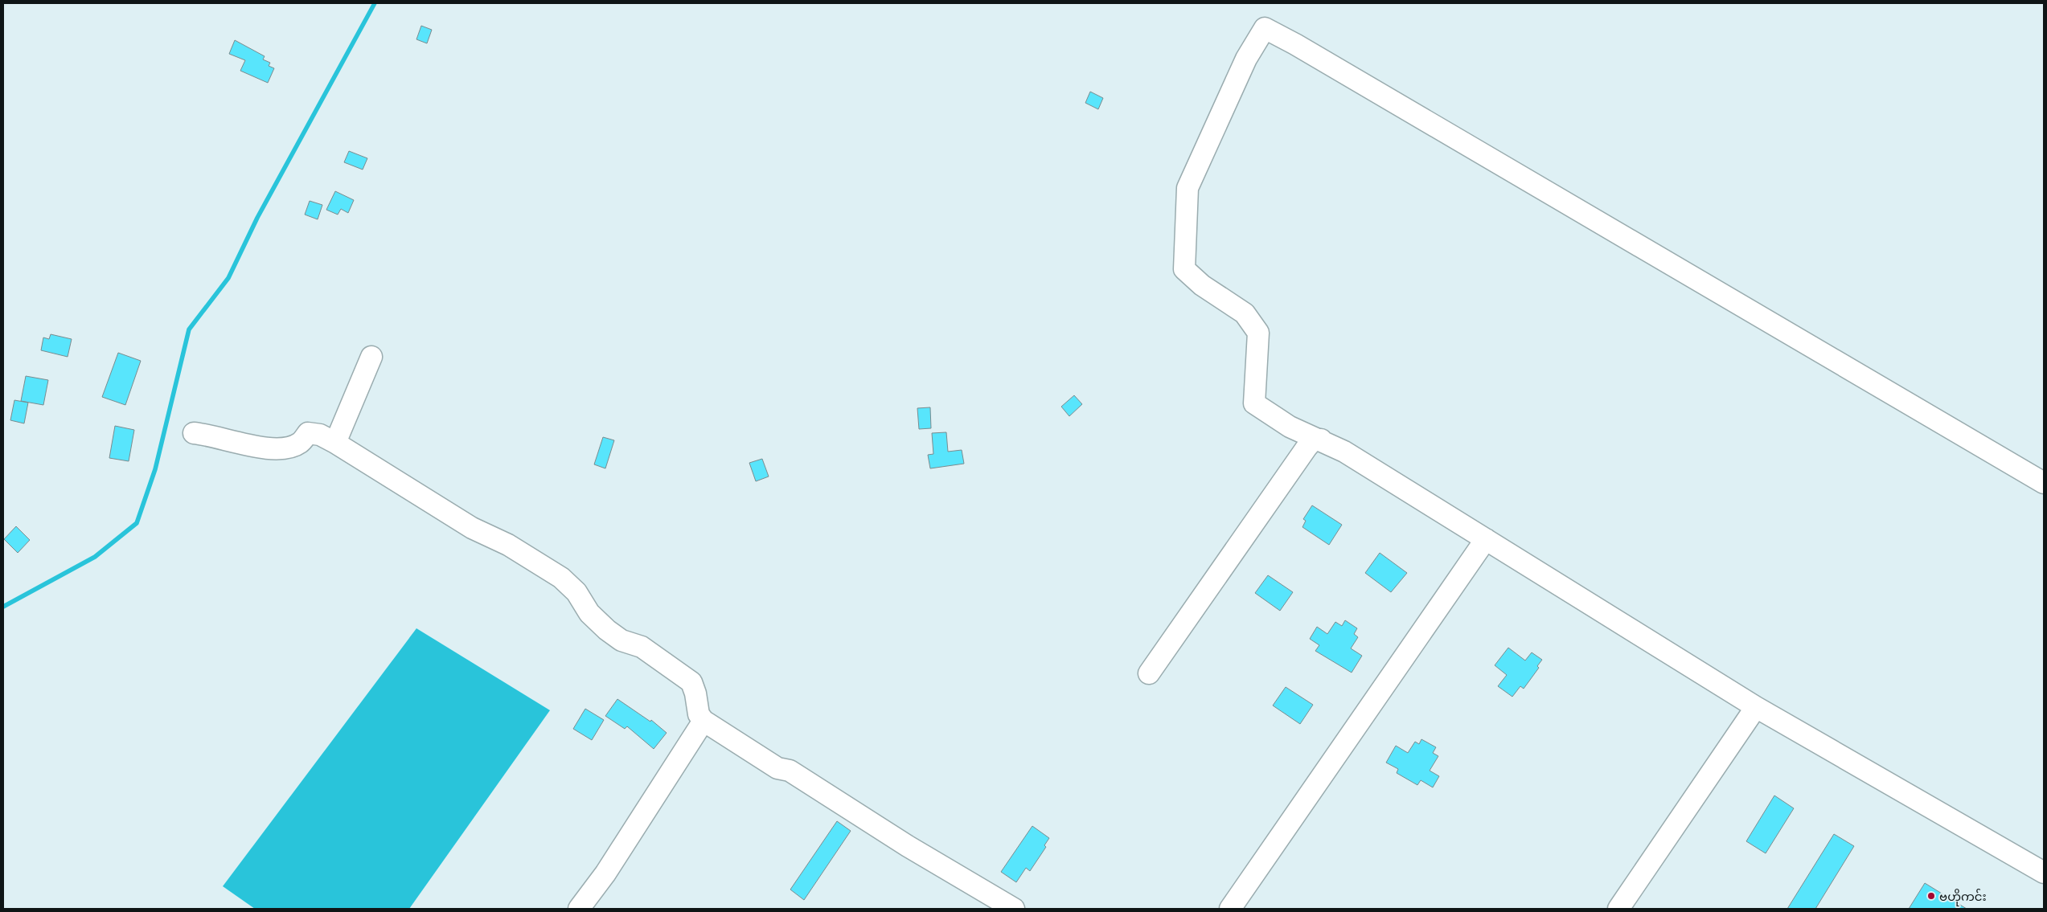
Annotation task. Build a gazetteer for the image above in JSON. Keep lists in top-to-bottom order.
{
  "places": ["ဗဟိုကင်း"]
}
